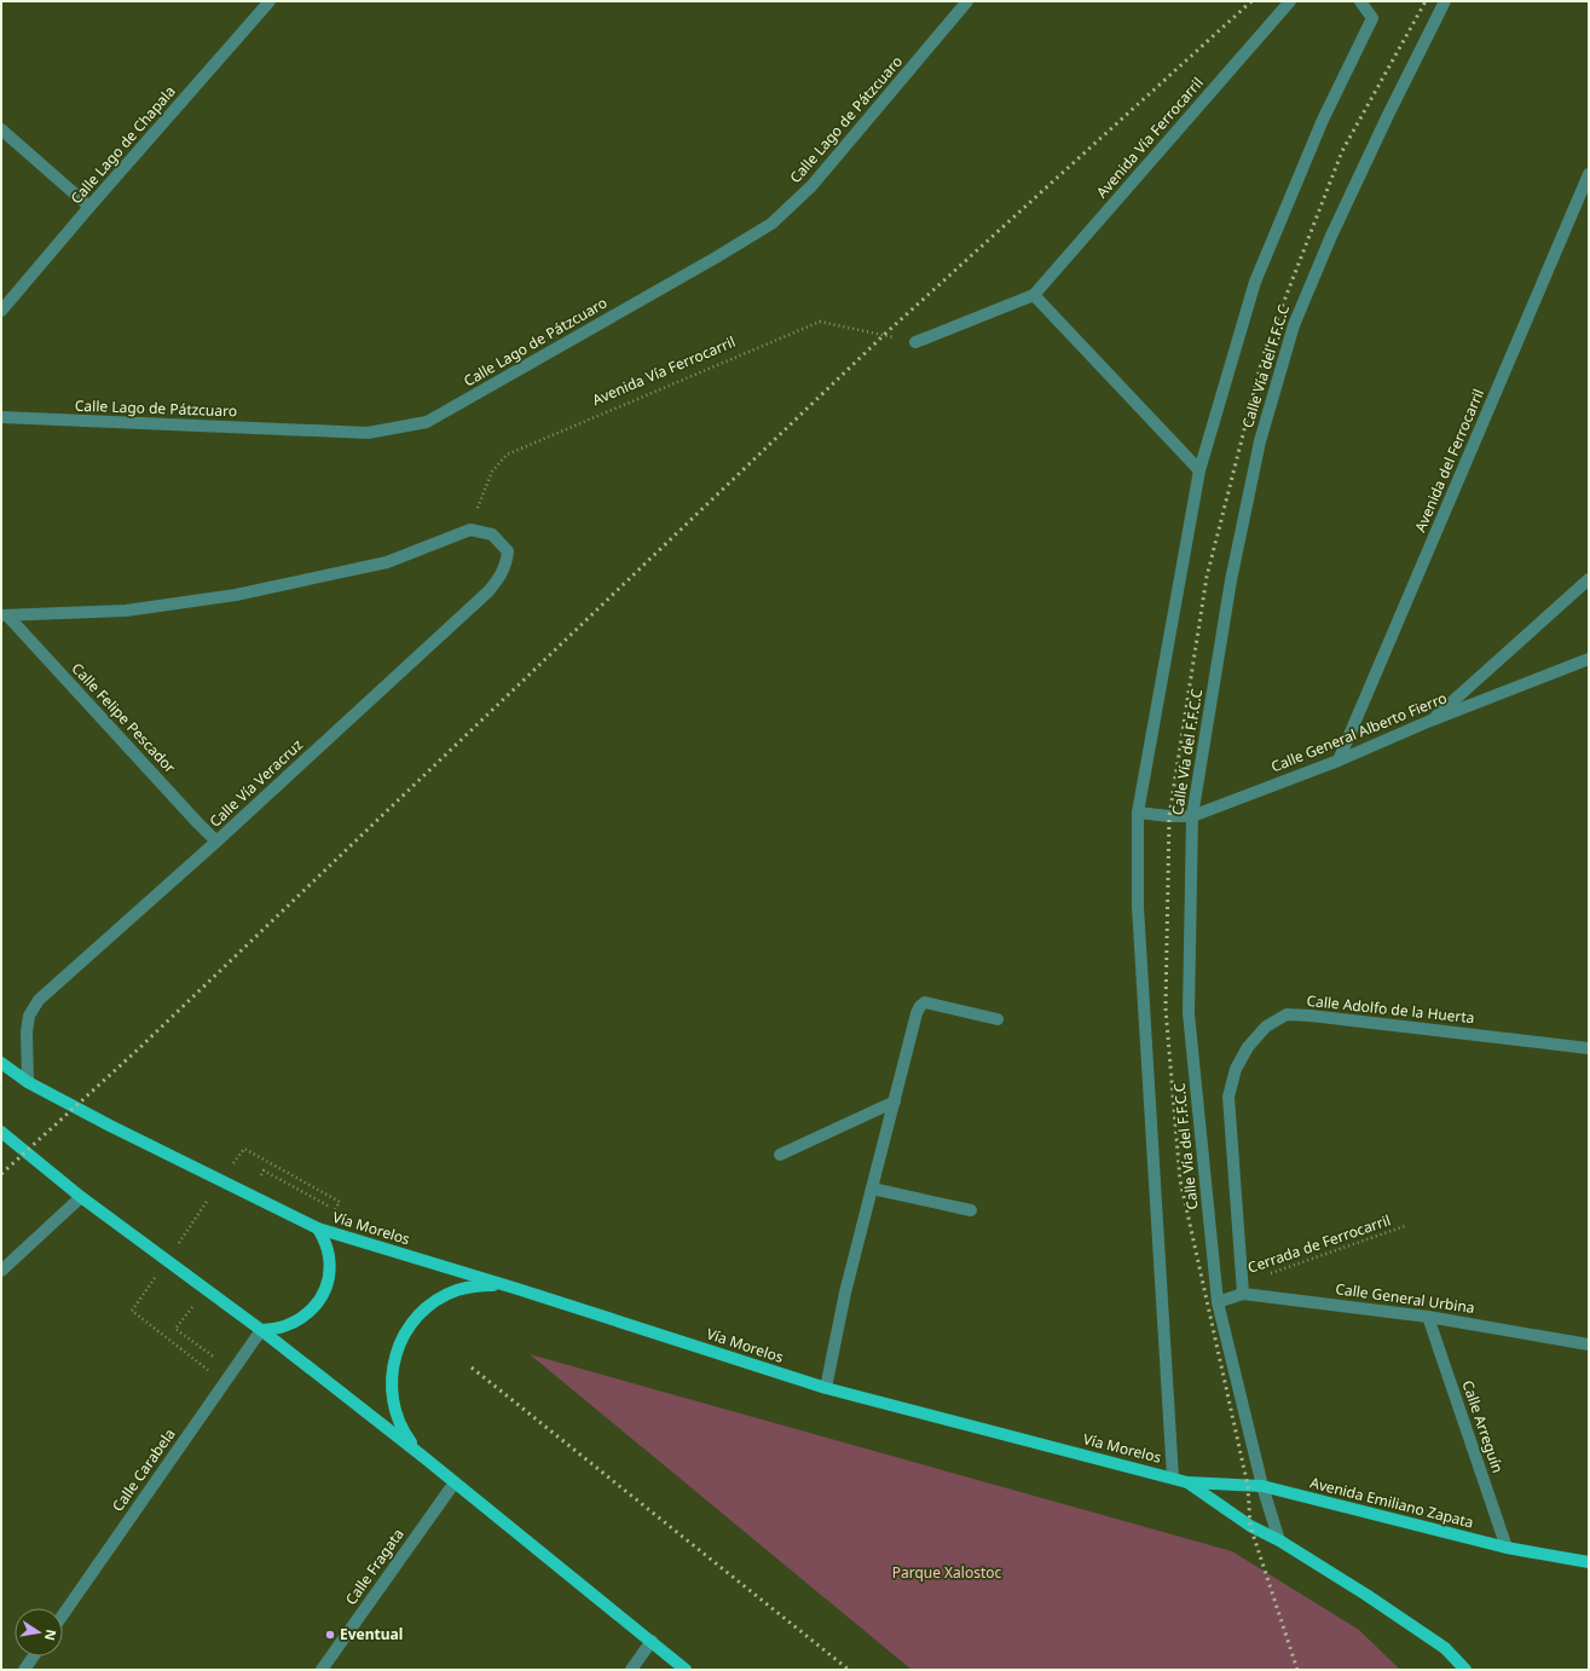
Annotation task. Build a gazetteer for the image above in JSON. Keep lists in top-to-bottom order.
{
  "streets": {
    "main road": ["Vía Morelos", "Avenida Emiliano Zapata"],
    "street": [
      "Calle Lago de Pátzcuaro",
      "Avenida Vía Ferrocarril",
      "Calle Lago de Chapala",
      "Calle Vía del F.F.C.C",
      "Avenida del Ferrocarril",
      "Calle Felipe Pescador",
      "Calle General Alberto Fierro",
      "Calle Vía Veracruz",
      "Calle Adolfo de la Huerta",
      "Calle General Urbina",
      "Calle Arreguín",
      "Calle Carabela",
      "Calle Fragata"
    ],
    "path": ["Cerrada de Ferrocarril"]
  },
  "crossings": [
    ["Avenida Vía Ferrocarril", "Calle Vía Veracruz"],
    ["Calle Vía del F.F.C.C", "Calle General Alberto Fierro"],
    ["Calle Vía del F.F.C.C", "Vía Morelos"],
    ["Calle Vía del F.F.C.C", "Calle General Urbina"],
    ["Calle Vía del F.F.C.C", "Avenida Emiliano Zapata"],
    ["Avenida del Ferrocarril", "Calle General Alberto Fierro"],
    ["Calle Felipe Pescador", "Calle Vía Veracruz"],
    ["Calle Vía Veracruz", "Vía Morelos"],
    ["Calle Adolfo de la Huerta", "Cerrada de Ferrocarril"],
    ["Calle Adolfo de la Huerta", "Calle General Urbina"],
    ["Vía Morelos", "Avenida Emiliano Zapata"],
    ["Cerrada de Ferrocarril", "Calle General Urbina"],
    ["Calle General Urbina", "Calle Arreguín"],
    ["Calle Arreguín", "Avenida Emiliano Zapata"]
  ],
  "parks": ["Parque Xalostoc"],
  "places": ["Eventual"],
  "north": "right"
}
